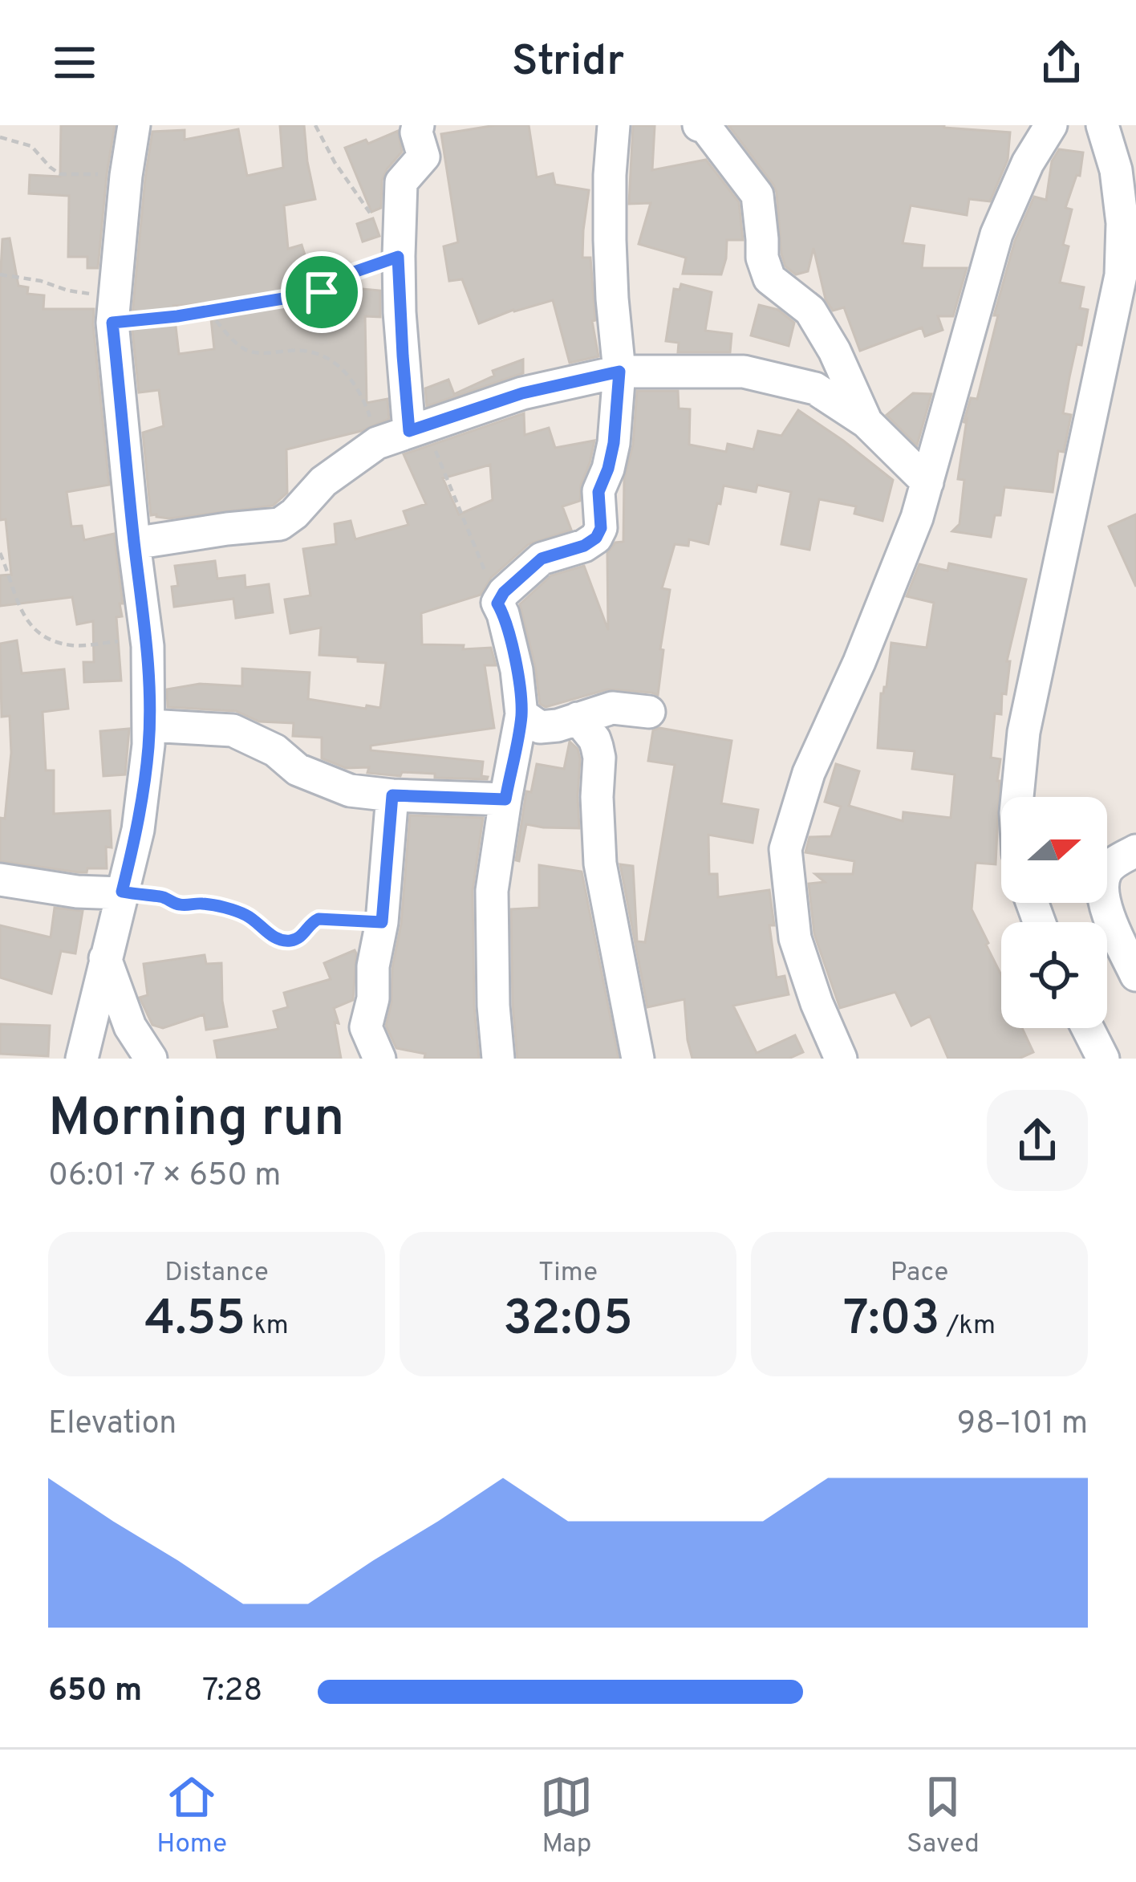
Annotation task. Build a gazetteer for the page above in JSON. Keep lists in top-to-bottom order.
{
  "north": "right",
  "page": {
    "header": "Stridr",
    "heading": ["Morning run", "06:01 · 7 × 650 m"],
    "stats": [
      ["Distance", "4.55 km"],
      ["Time", "32:05"],
      ["Pace", "7:03 /km"]
    ],
    "chart": ["Elevation", "98–101 m"],
    "list": [
      {
        "name": "650 m",
        "note": "7:28"
      }
    ],
    "tabs": ["Home", "Map", "Saved"]
  }
}
